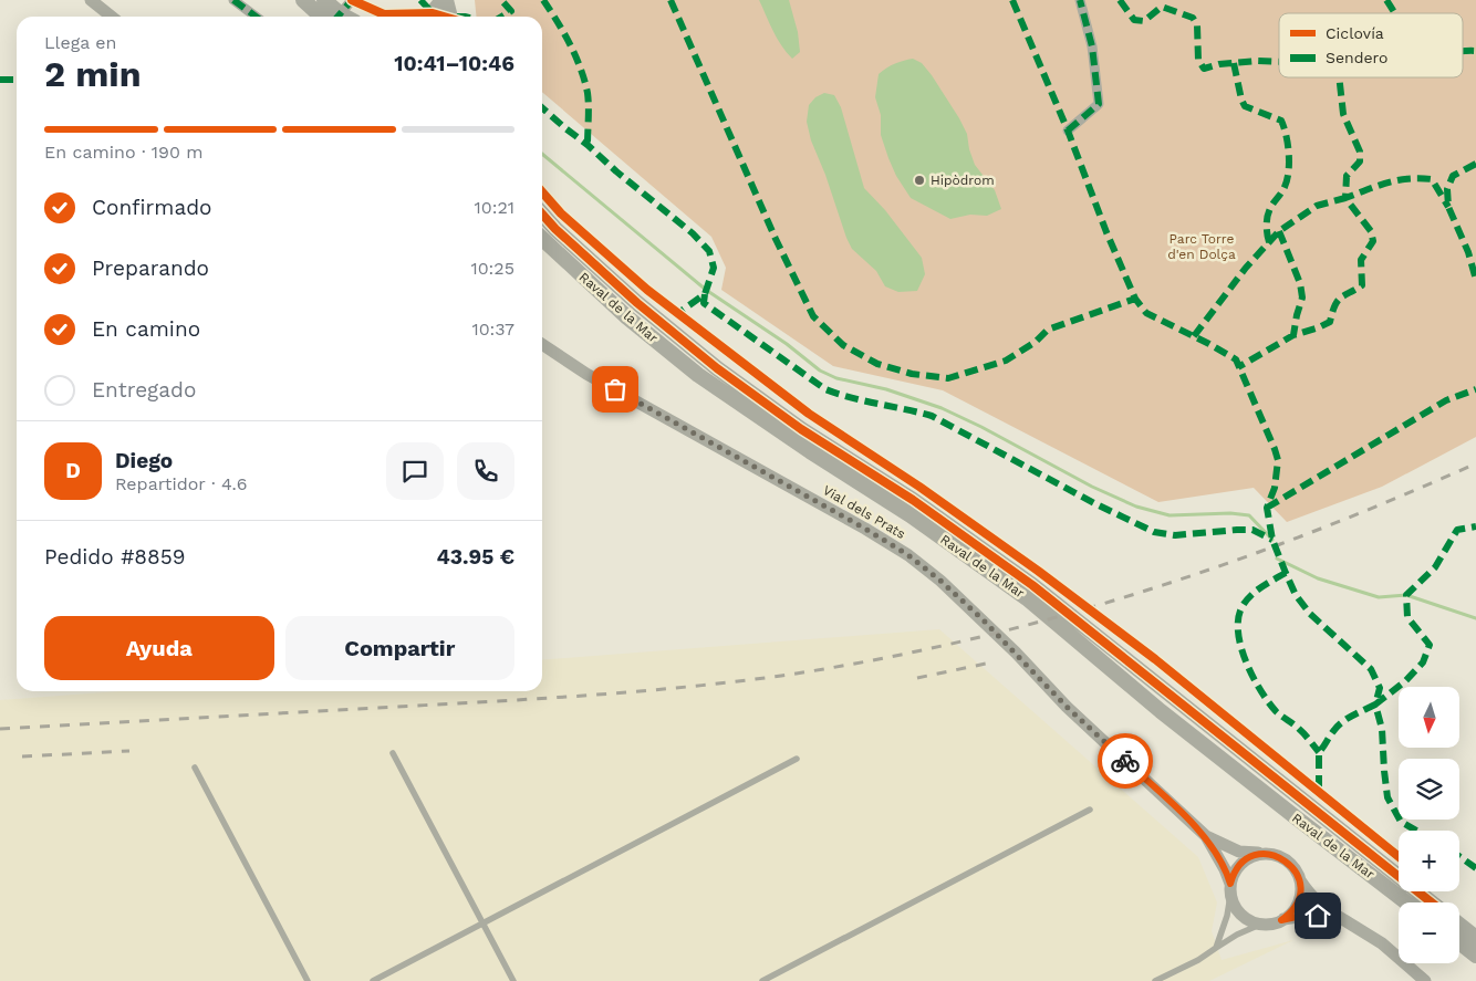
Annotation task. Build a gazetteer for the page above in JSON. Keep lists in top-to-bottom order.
{
  "streets": {
    "street": ["Raval de la Mar", "Vial dels Prats"]
  },
  "parks": ["Parc Torre d'en Dolça"],
  "places": ["Hipòdrom"],
  "legend": ["Ciclovía", "Sendero"],
  "north": "bottom",
  "page": {
    "heading": ["2 min", "Llega en", "10:41–10:46"],
    "panel": [
      "Diego",
      "Repartidor · 4.6",
      "Pedido #8859",
      "43.95 €"
    ],
    "bar": "En camino · 190 m",
    "list": [
      ["Confirmado", "10:21"],
      ["Preparando", "10:25"],
      ["En camino", "10:37"],
      "Entregado"
    ],
    "round": "D",
    "buttons": ["Ayuda", "Compartir"],
    "map_buttons": ["+", "−"]
  }
}
